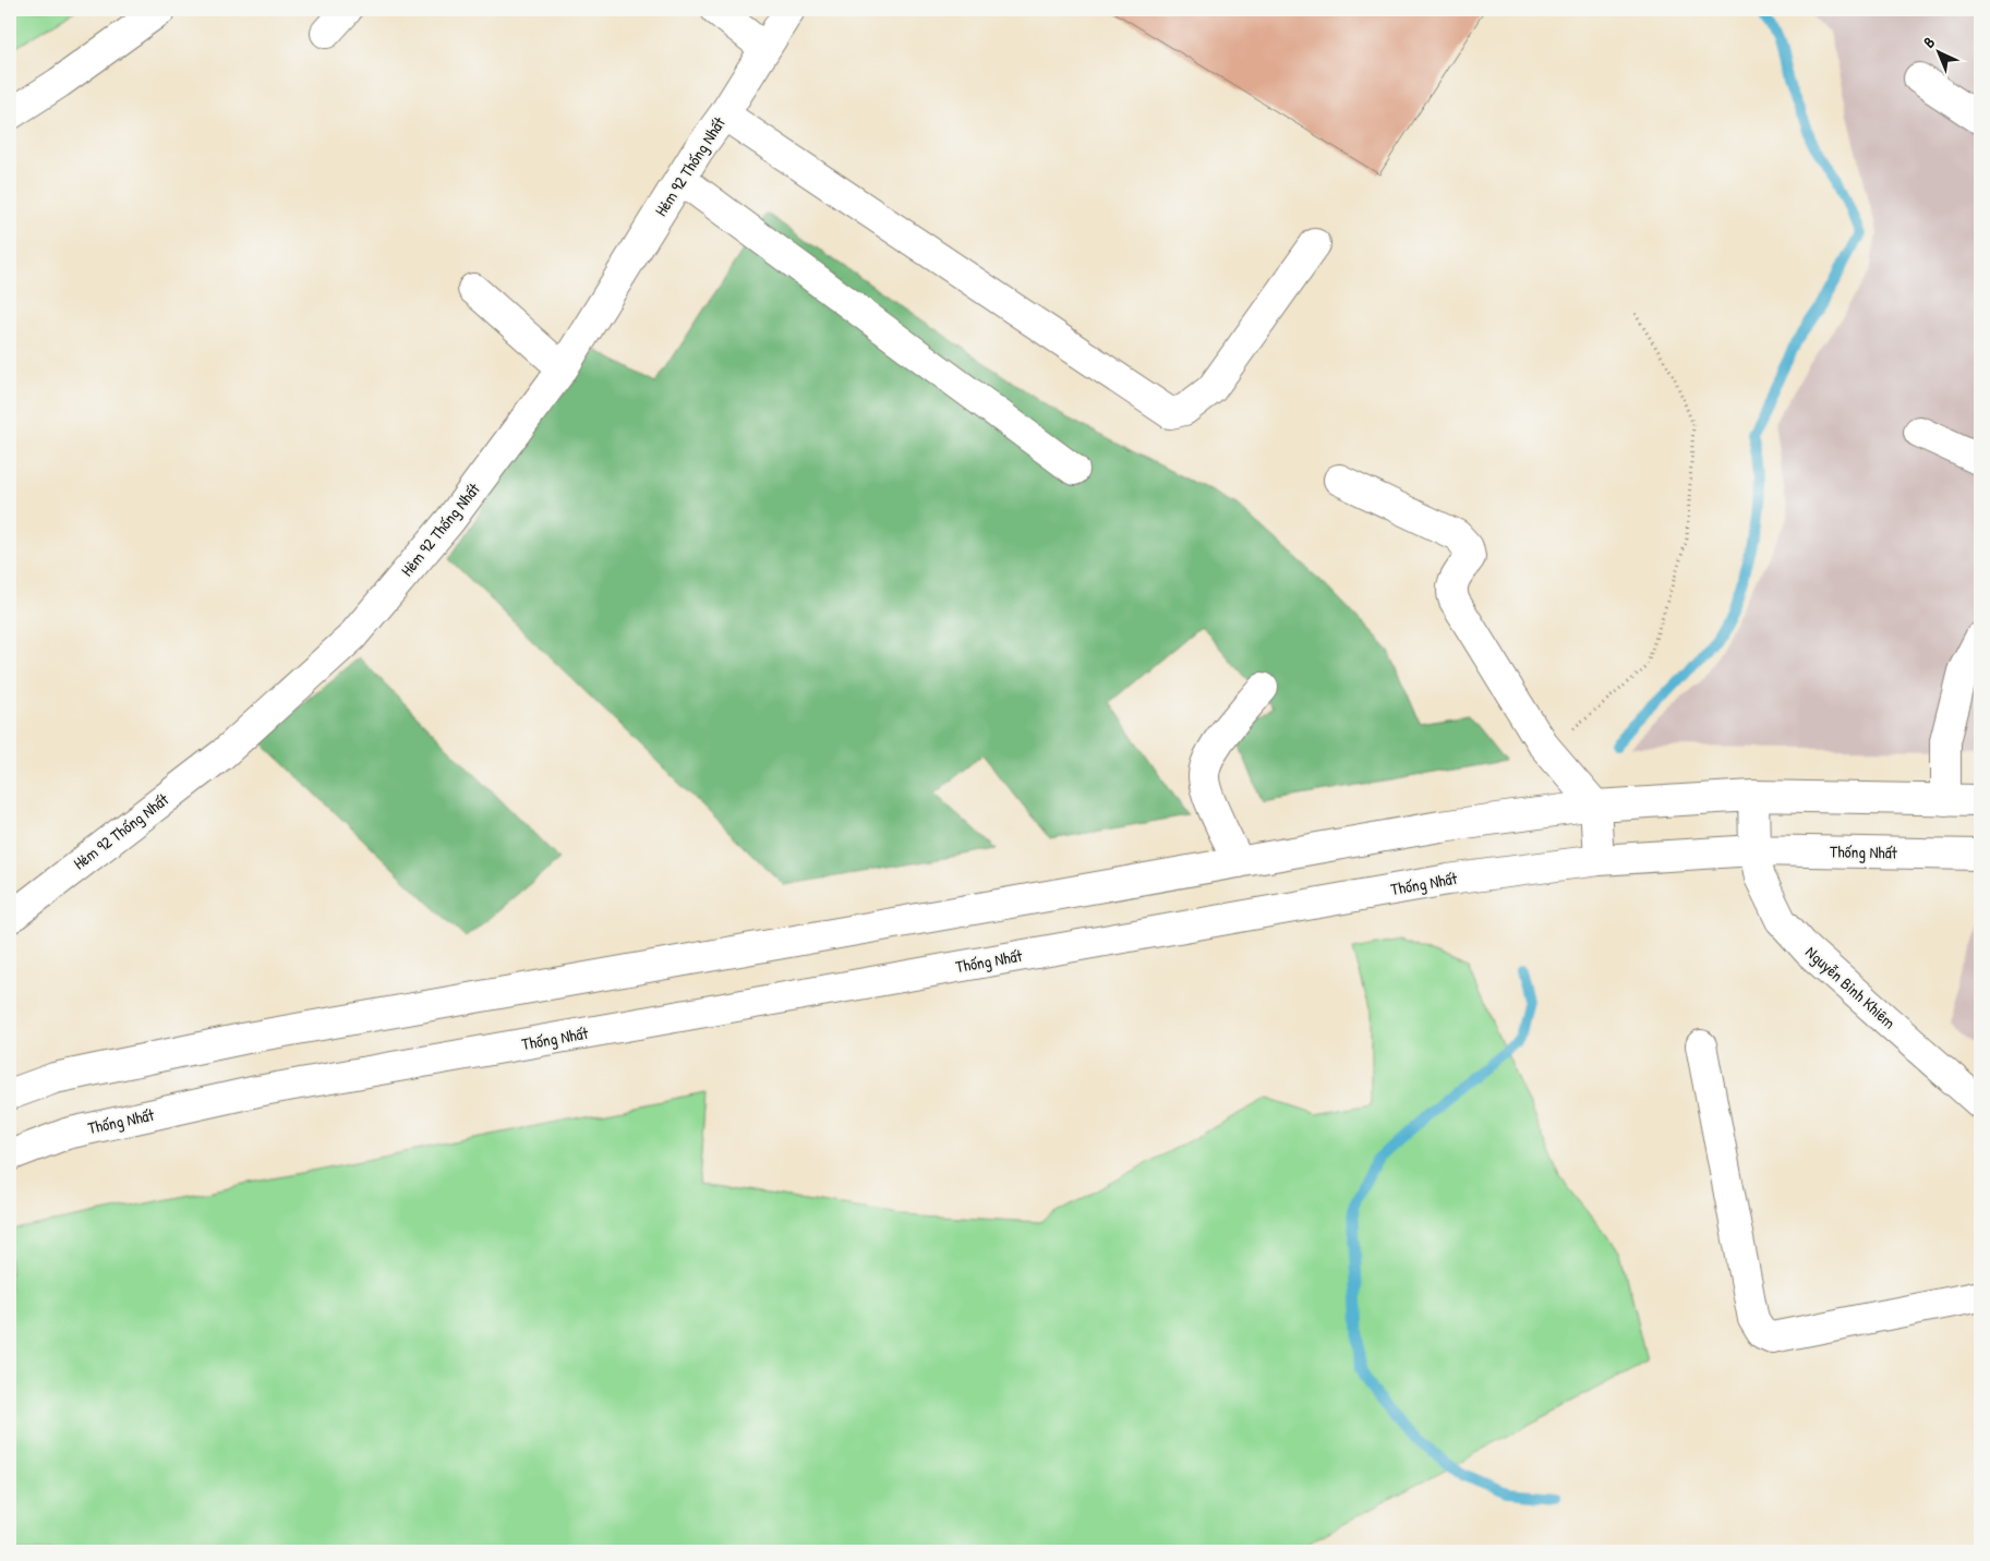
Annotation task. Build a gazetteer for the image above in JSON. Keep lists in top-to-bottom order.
{
  "streets": {
    "main road": ["Hẻm 92 Thống Nhất", "Thống Nhất", "Nguyễn Bỉnh Khiêm"]
  },
  "crossings": [
    ["Thống Nhất", "Nguyễn Bỉnh Khiêm"]
  ],
  "north": "top left"
}
